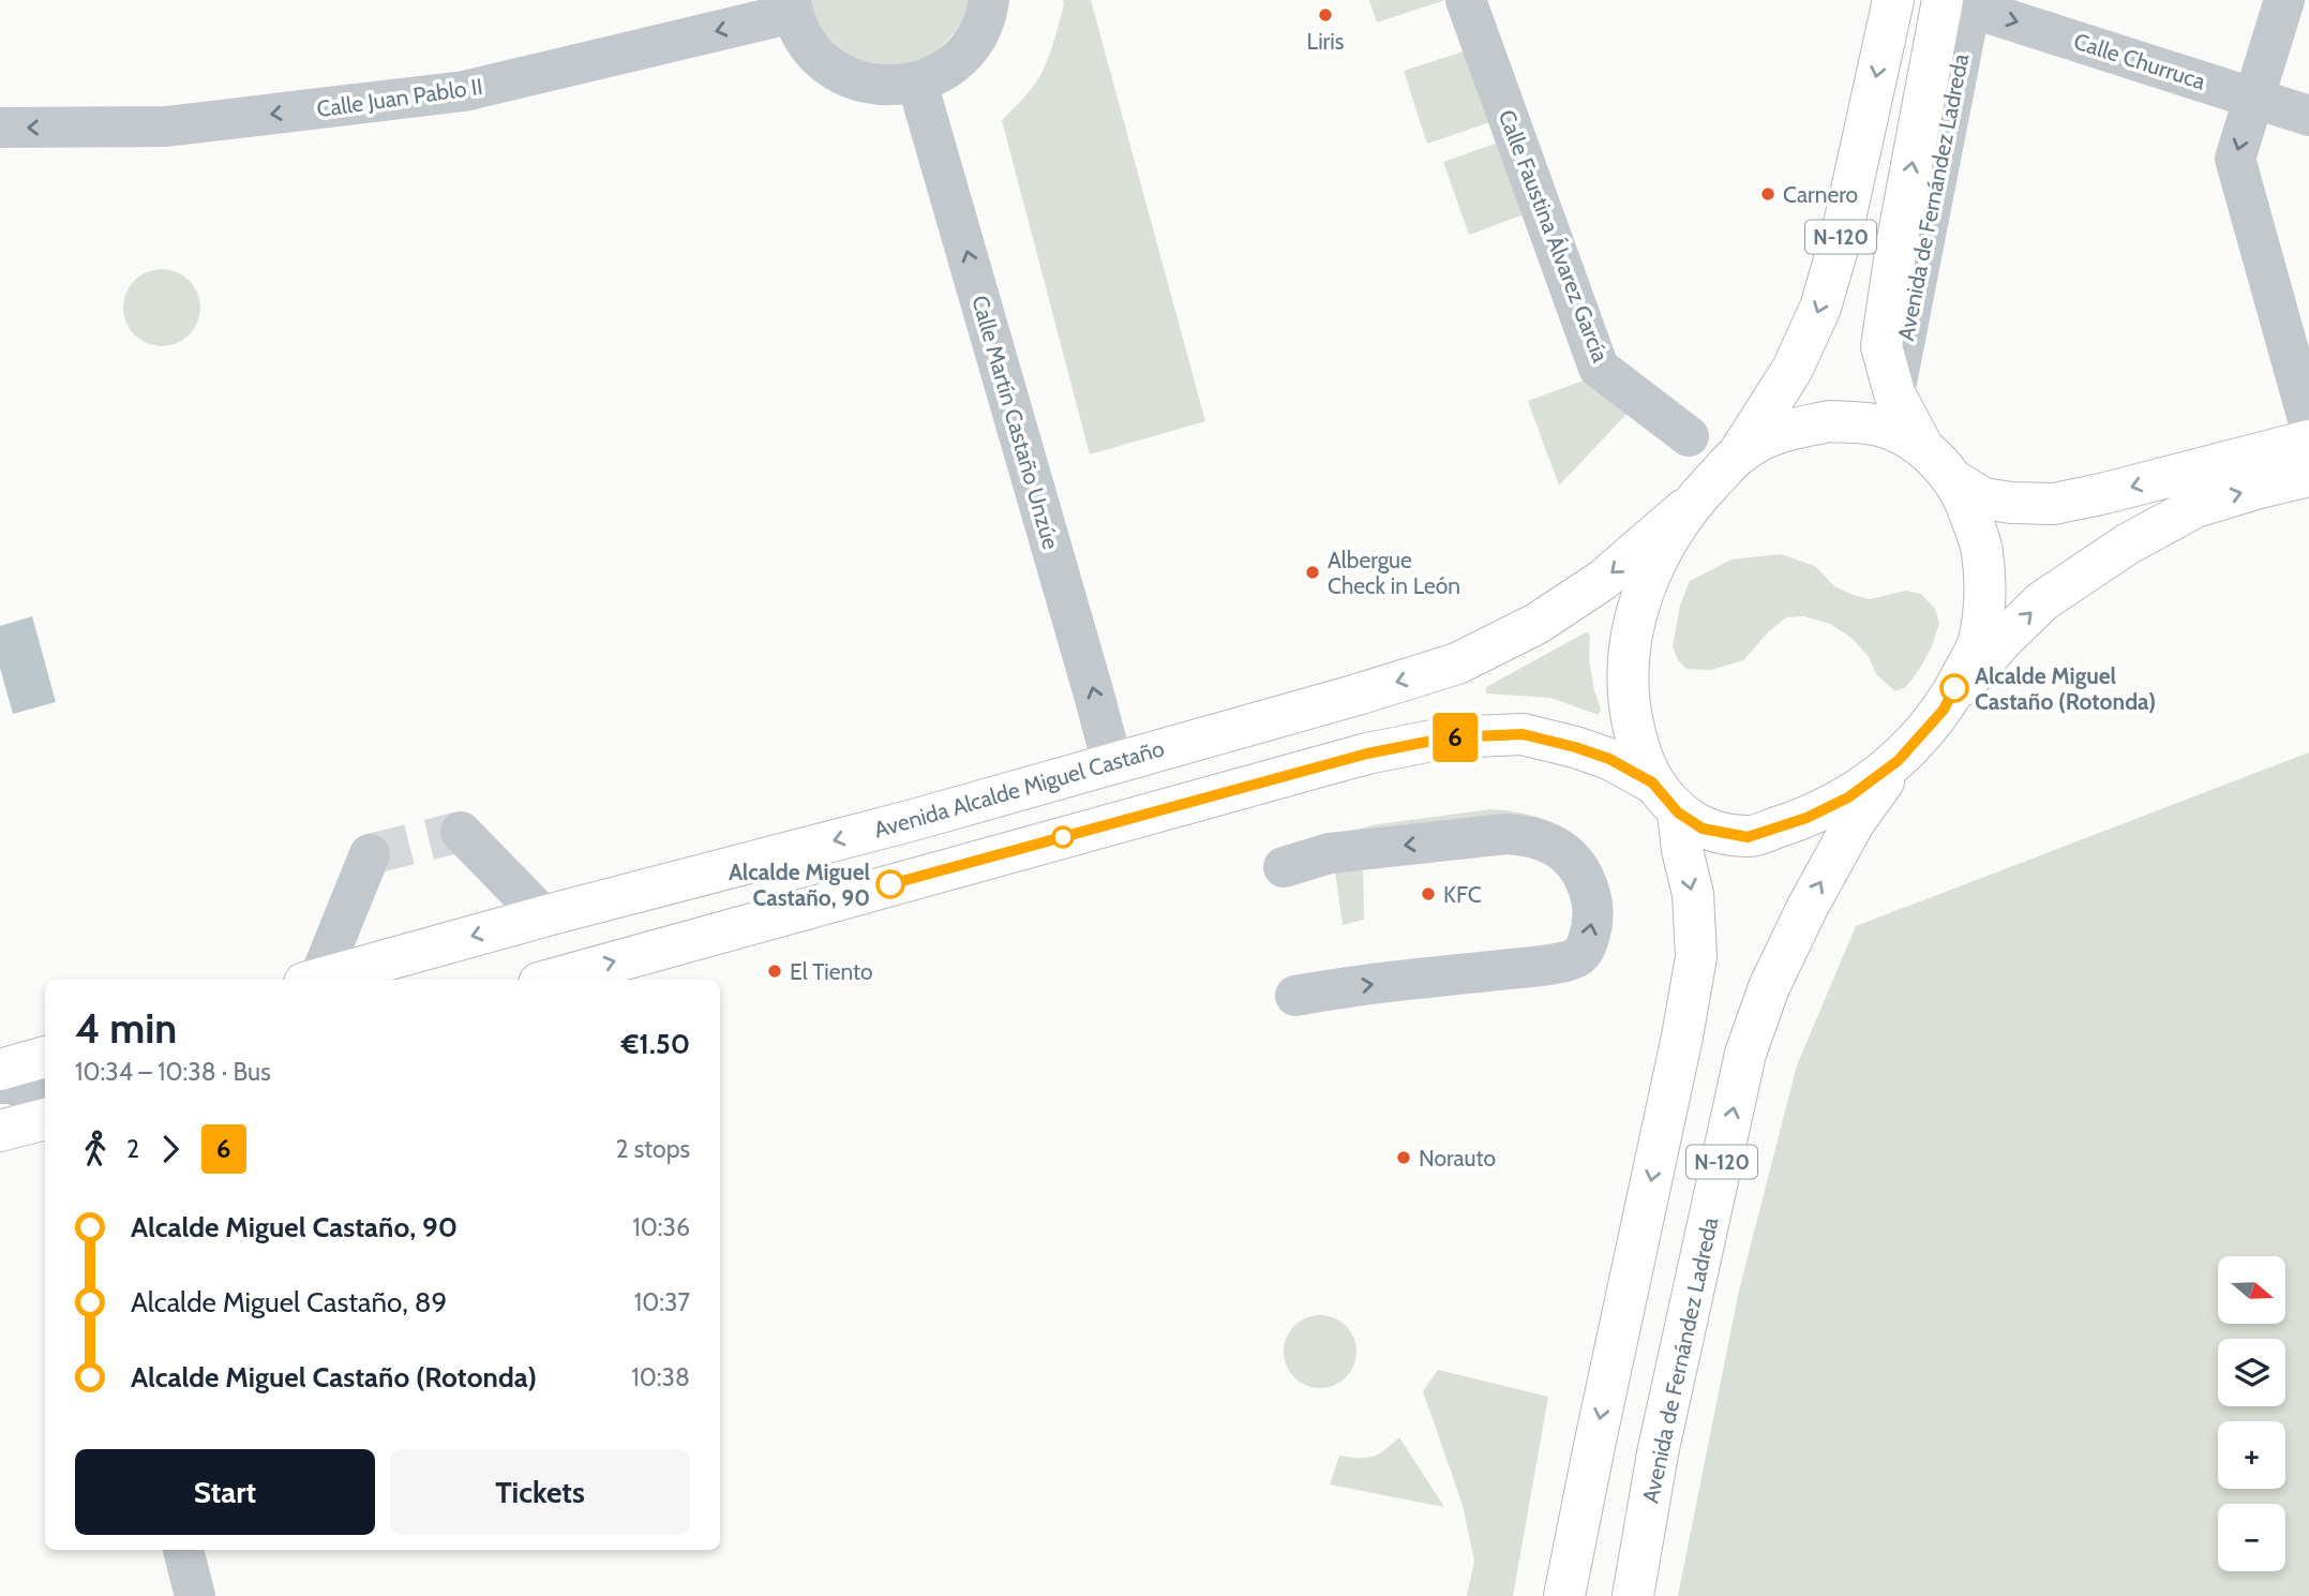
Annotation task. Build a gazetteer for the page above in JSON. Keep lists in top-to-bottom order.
{
  "streets": {
    "main road": ["Avenida de Fernández Ladreda", "N-120", "Avenida Alcalde Miguel Castaño"],
    "street": [
      "Calle Churruca",
      "Calle Juan Pablo II",
      "Calle Faustina Álvarez García",
      "Calle Martín Castaño Unzúe"
    ]
  },
  "crossings": [
    ["Calle Churruca", "Avenida de Fernández Ladreda"],
    ["Avenida de Fernández Ladreda", "N-120"],
    ["N-120", "Avenida Alcalde Miguel Castaño"],
    ["Calle Martín Castaño Unzúe", "Avenida Alcalde Miguel Castaño"]
  ],
  "one_way": ["Calle Churruca", "Calle Juan Pablo II", "Calle Martín Castaño Unzúe"],
  "places": [
    "Liris",
    "Carnero",
    "Albergue Check in León",
    "Alcalde Miguel Castaño (Rotonda)",
    "Alcalde Miguel Castaño, 90",
    "KFC",
    "El Tiento",
    "Norauto"
  ],
  "lines": ["bus line 6"],
  "north": "right",
  "page": {
    "on_map": "6",
    "heading": ["4 min", "10:34 – 10:38 · Bus", "€1.50"],
    "legs": ["2", "6", "2 stops"],
    "list": [
      {
        "name": "Alcalde Miguel Castaño, 90",
        "value": "10:36"
      },
      {
        "name": "Alcalde Miguel Castaño, 89",
        "value": "10:37"
      },
      {
        "name": "Alcalde Miguel Castaño (Rotonda)",
        "value": "10:38"
      }
    ],
    "map_buttons": ["+", "−"],
    "buttons": ["Start", "Tickets"]
  }
}
